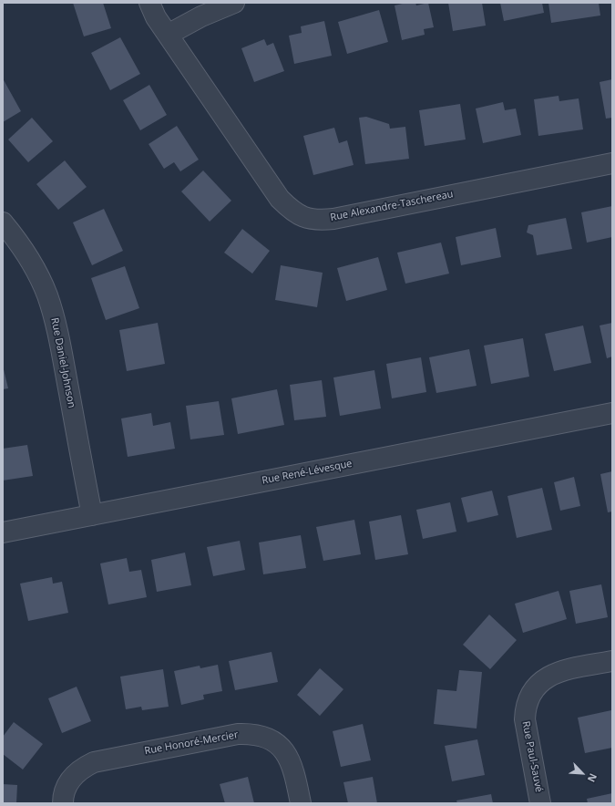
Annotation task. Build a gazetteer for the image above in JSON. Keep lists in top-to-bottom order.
{
  "streets": {
    "street": [
      "Rue Alexandre-Taschereau",
      "Rue Daniel-Johnson",
      "Rue René-Lévesque",
      "Rue Honoré-Mercier",
      "Rue Paul-Sauvé"
    ]
  },
  "crossings": [
    ["Rue Daniel-Johnson", "Rue René-Lévesque"]
  ],
  "north": "bottom right"
}
